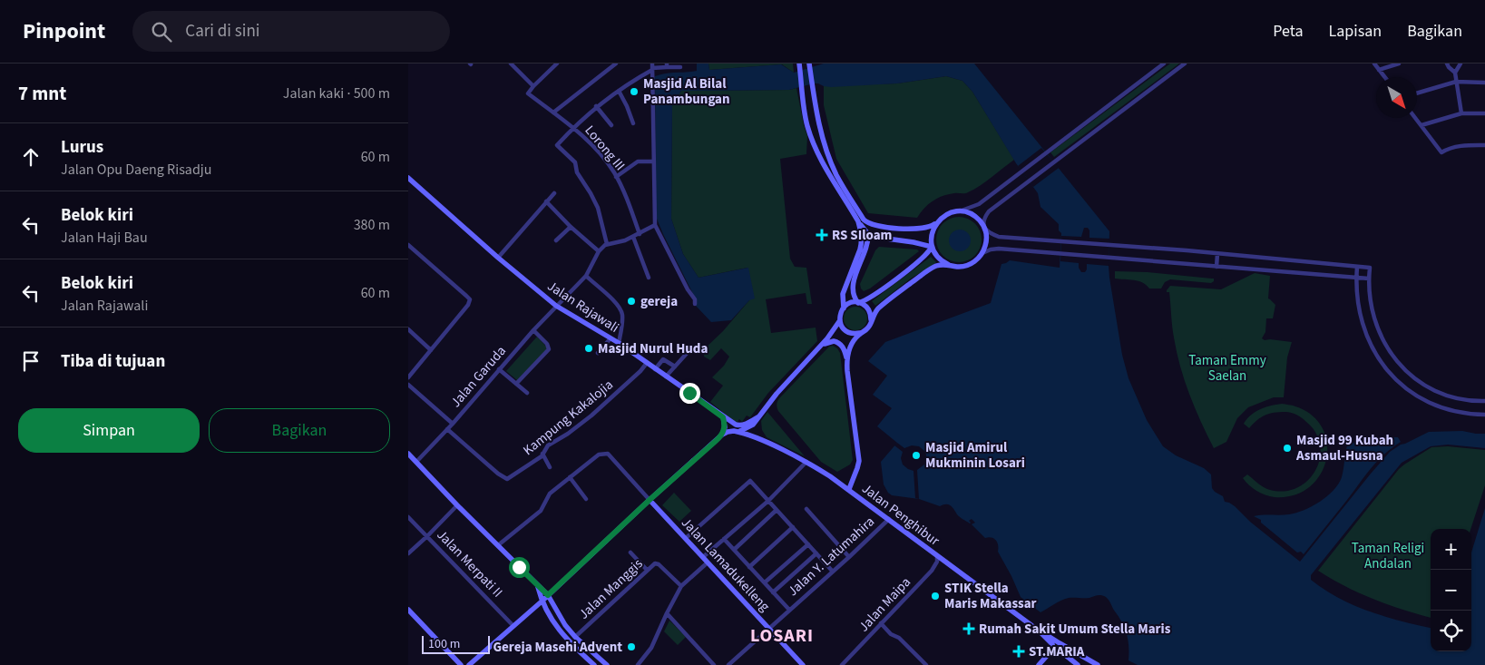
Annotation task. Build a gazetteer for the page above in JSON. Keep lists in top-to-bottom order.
{
  "streets": {
    "main road": ["Jalan Rajawali", "Jalan Penghibur", "Jalan Lamadukelleng"],
    "street": [
      "Lorong III",
      "Jalan Garuda",
      "Kampung Kakalojia",
      "Jalan Y. Latumahira",
      "Jalan Merpati II",
      "Jalan Manggis",
      "Jalan Maipa"
    ]
  },
  "crossings": [
    ["Jalan Rajawali", "Jalan Garuda"],
    ["Jalan Rajawali", "Kampung Kakalojia"],
    ["Jalan Garuda", "Kampung Kakalojia"],
    ["Jalan Penghibur", "Jalan Y. Latumahira"],
    ["Jalan Penghibur", "Jalan Maipa"],
    ["Jalan Y. Latumahira", "Jalan Lamadukelleng"]
  ],
  "districts": ["LOSARI"],
  "parks": ["Taman Emmy Saelan", "Taman Religi Andalan"],
  "places": {
    "other": [
      "Masjid Al Bilal Panambungan",
      "gereja",
      "Masjid Nurul Huda",
      "Masjid 99 Kubah Asmaul-Husna",
      "Masjid Amirul Mukminin Losari",
      "STIK Stella Maris Makassar",
      "Gereja Masehi Advent"
    ],
    "health": ["RS SIloam", "Rumah Sakit Umum Stella Maris", "ST.MARIA"]
  },
  "scale_bar": "100 m",
  "north": "bottom right",
  "page": {
    "header": "Pinpoint",
    "search": "Cari di sini",
    "nav": ["Peta", "Lapisan", "Bagikan"],
    "heading": ["7 mnt", "Jalan kaki · 500 m"],
    "list": [
      ["Lurus", "Jalan Opu Daeng Risadju", "60 m"],
      ["Belok kiri", "Jalan Haji Bau", "380 m"],
      ["Belok kiri", "Jalan Rajawali", "60 m"],
      "Tiba di tujuan"
    ],
    "buttons": ["Simpan", "Bagikan"],
    "map_buttons": ["+", "−"],
    "scale": "100 m"
  }
}
